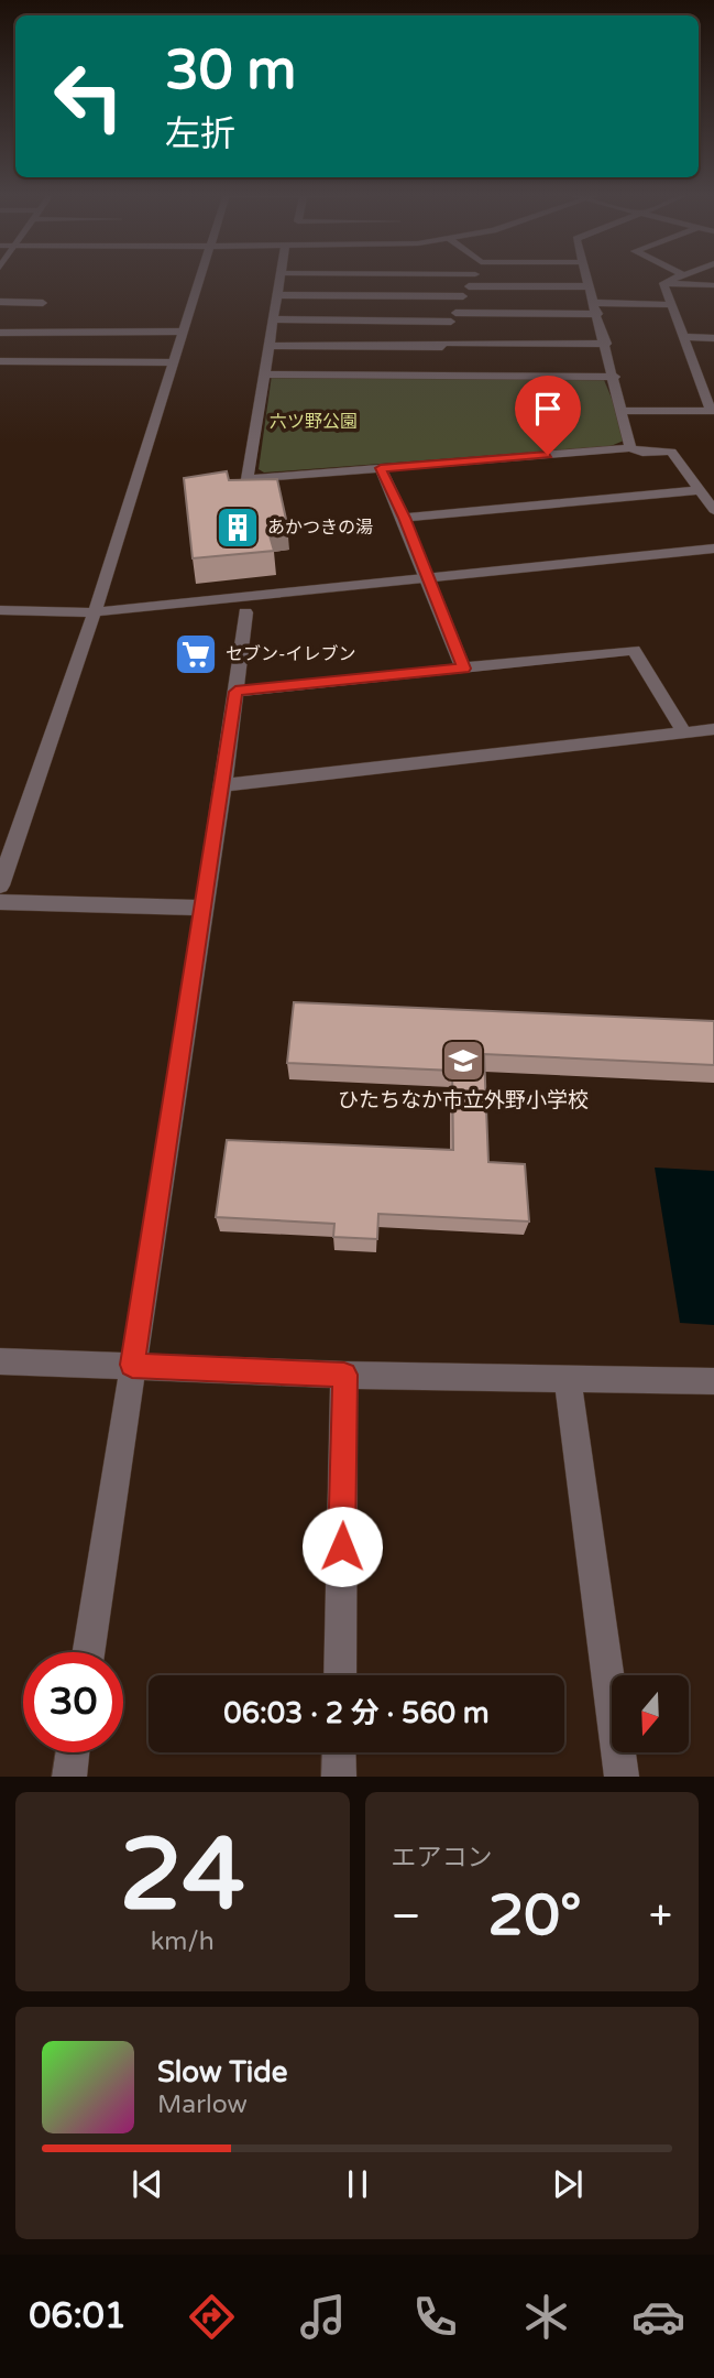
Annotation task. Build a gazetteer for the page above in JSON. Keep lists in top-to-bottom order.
{
  "parks": ["六ツ野公園"],
  "places": {
    "building": ["あかつきの湯"],
    "supermarket": ["セブン-イレブン"],
    "school or university": ["ひたちなか市立外野小学校"]
  },
  "north": "bottom",
  "page": {
    "turn": ["30 m", "左折"],
    "limit": "30",
    "trip": "06:03 · 2 分 · 560 m",
    "tile": [
      ["24", "km/h"],
      "エアコン"
    ],
    "heat": ["−", "20°", "+"],
    "song": ["Slow Tide", "Marlow"],
    "tabs": "06:01"
  }
}
